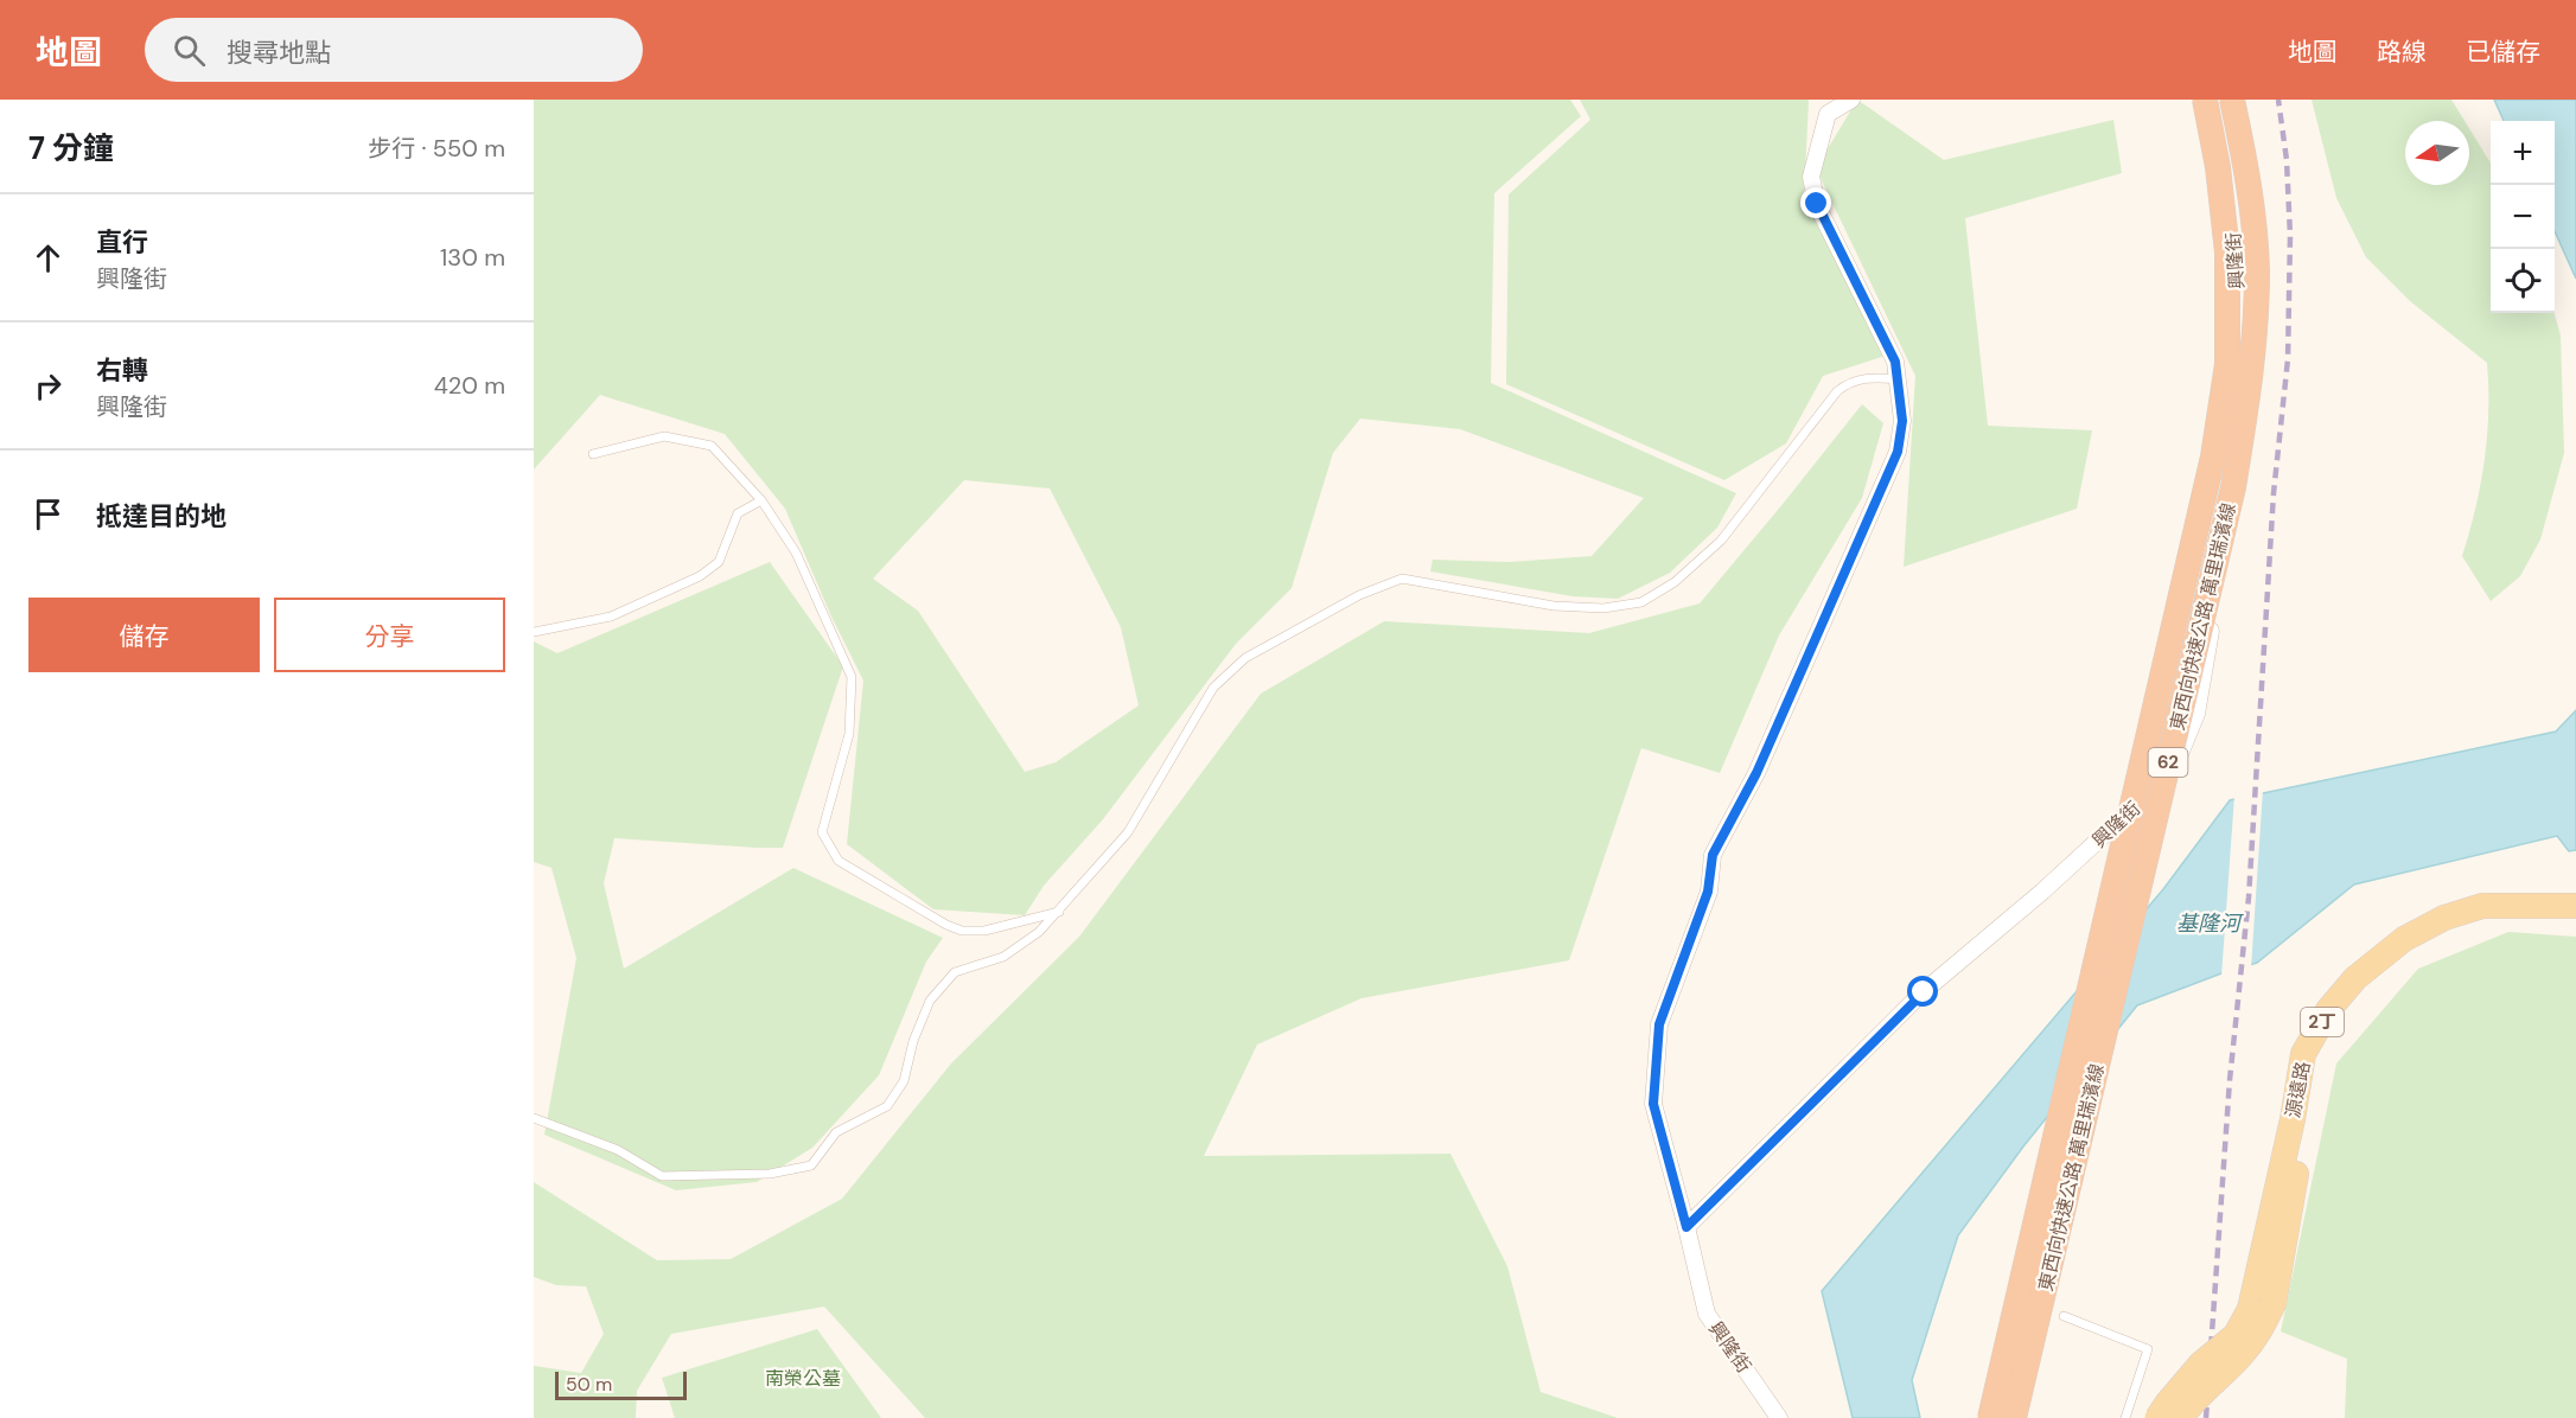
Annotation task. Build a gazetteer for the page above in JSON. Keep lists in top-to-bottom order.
{
  "streets": {
    "highway": ["東西向快速公路 萬里瑞濱線", "62"],
    "main road": ["2丁", "源遠路"],
    "street": ["興隆街"]
  },
  "water": ["基隆河"],
  "parks": ["南榮公墓"],
  "scale_bar": "50 m",
  "north": "left",
  "page": {
    "header": "地圖",
    "search": "搜尋地點",
    "nav": ["地圖", "路線", "已儲存"],
    "heading": ["7 分鐘", "步行 · 550 m"],
    "map_buttons": ["+", "−"],
    "list": [
      ["直行", "興隆街", "130 m"],
      ["右轉", "興隆街", "420 m"],
      "抵達目的地"
    ],
    "buttons": ["儲存", "分享"],
    "scale": "50 m"
  }
}
